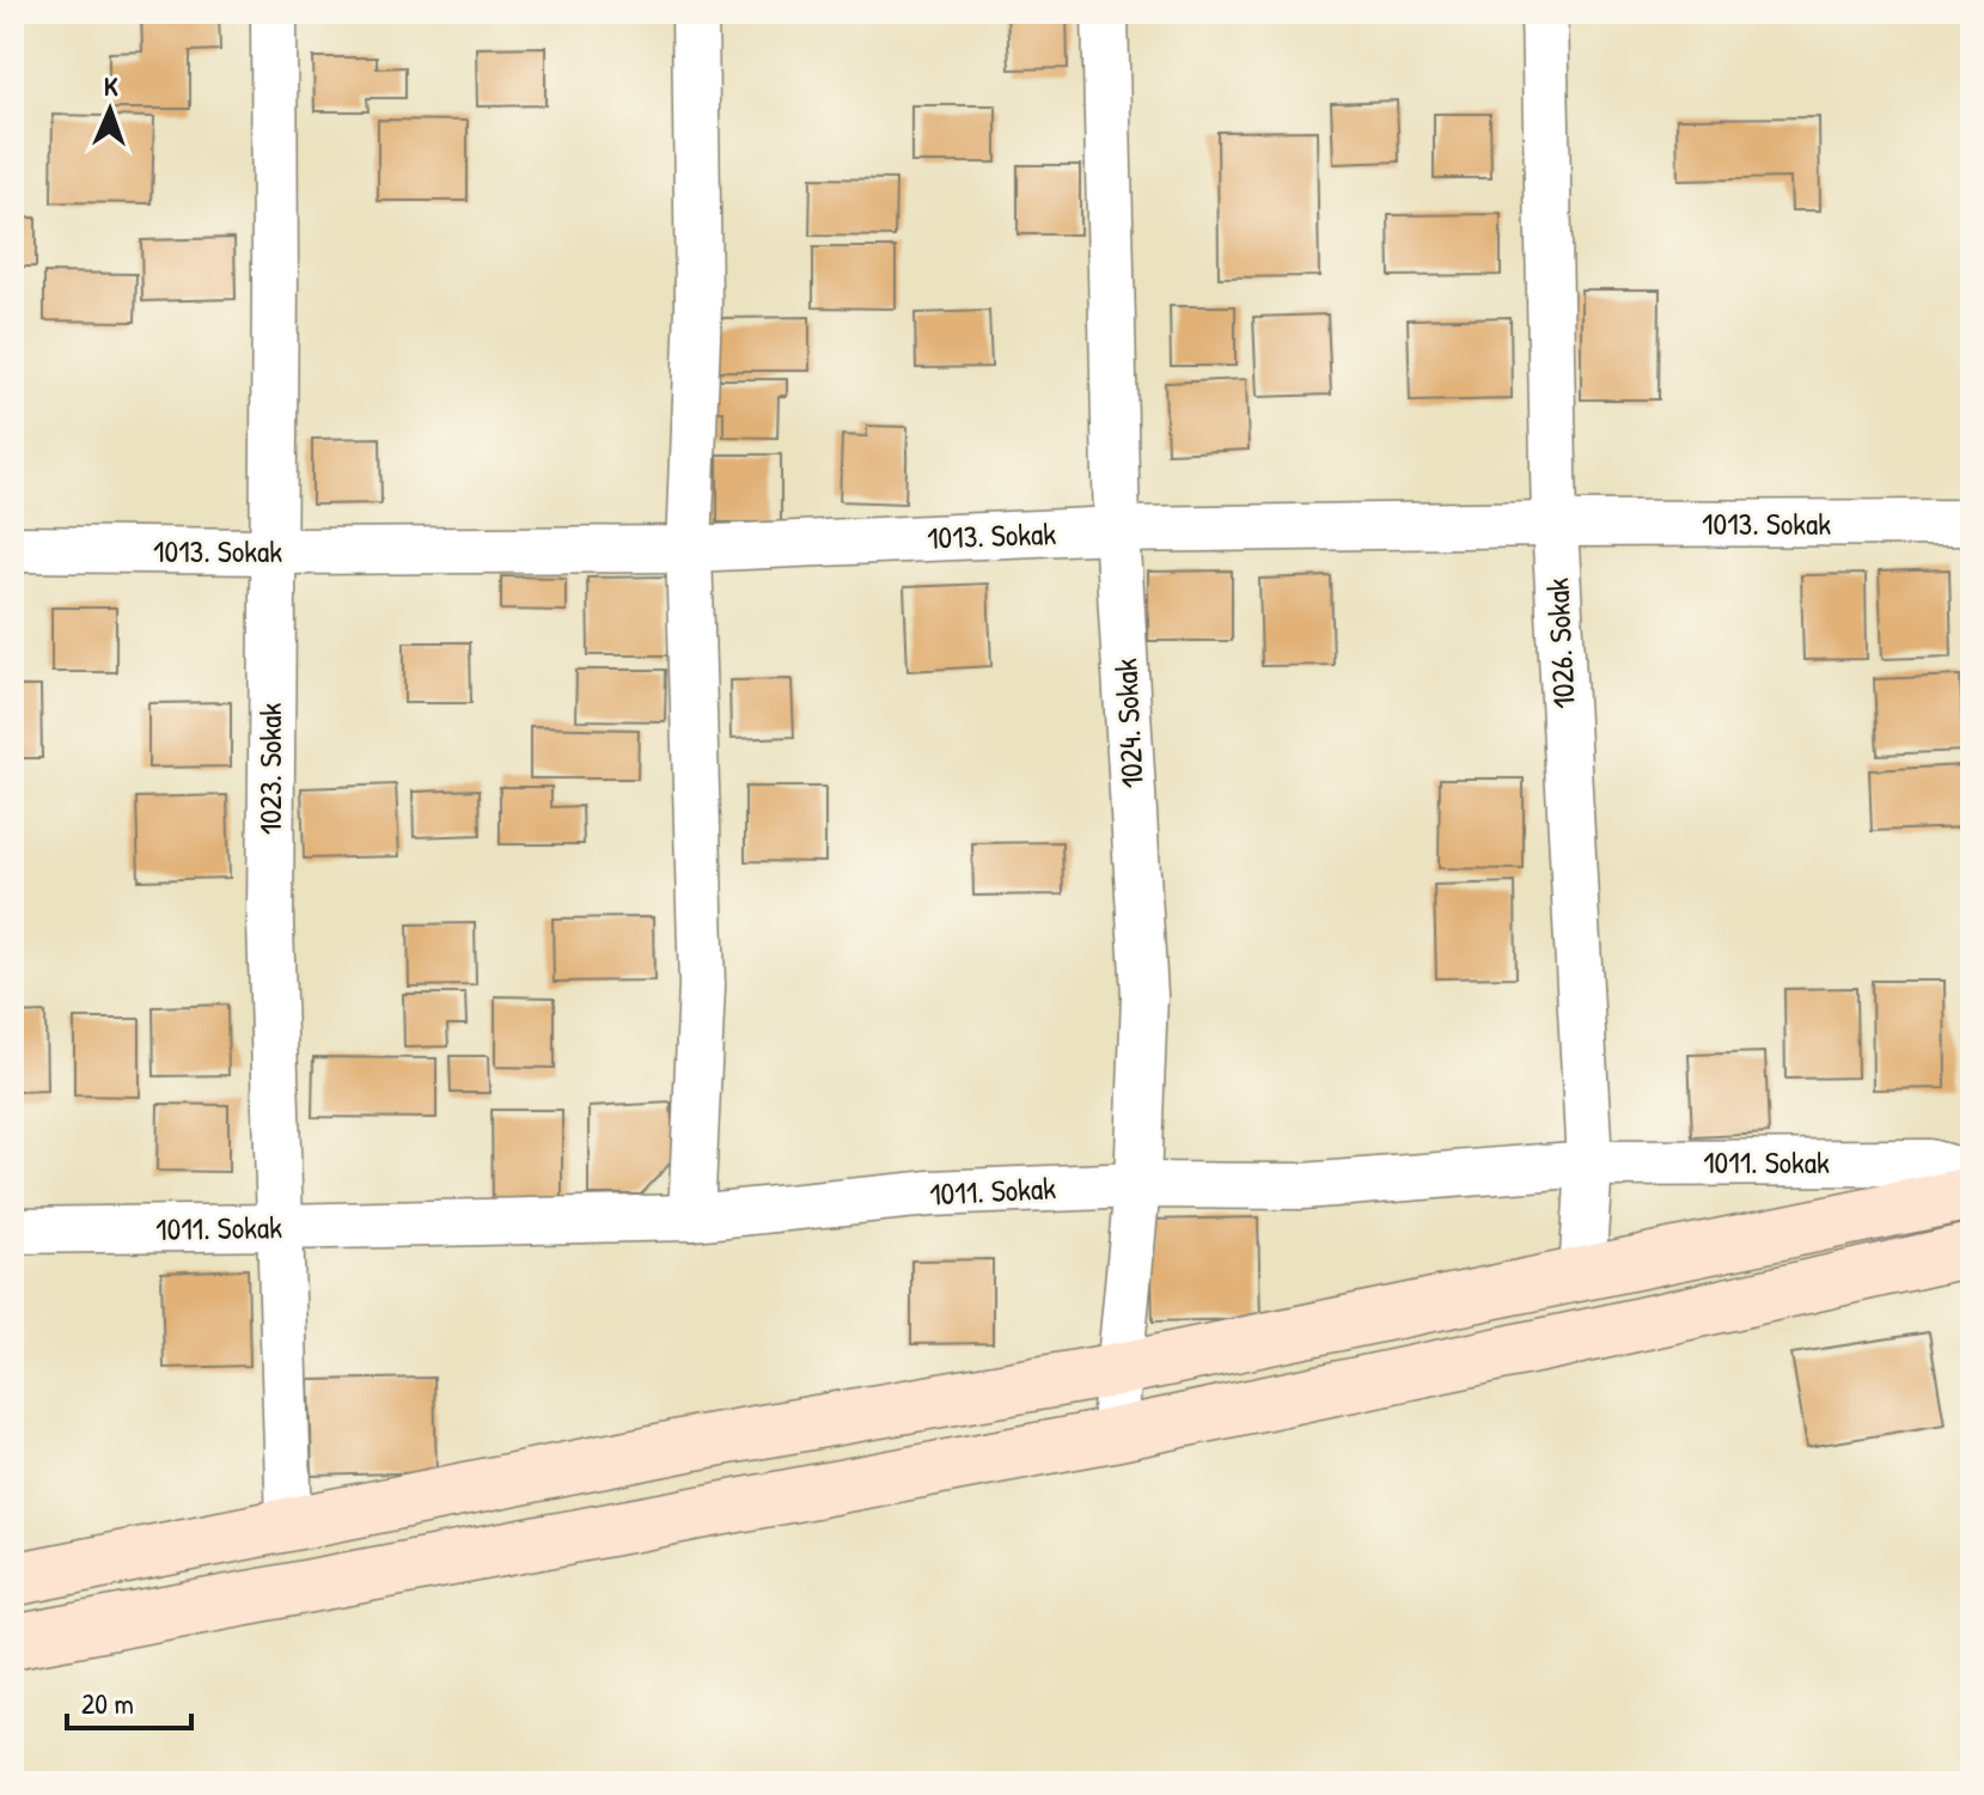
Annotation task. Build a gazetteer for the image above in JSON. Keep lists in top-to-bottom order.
{
  "streets": {
    "street": [
      "1013. Sokak",
      "1026. Sokak",
      "1024. Sokak",
      "1023. Sokak",
      "1011. Sokak"
    ]
  },
  "crossings": [
    ["1013. Sokak", "1026. Sokak"],
    ["1013. Sokak", "1024. Sokak"],
    ["1013. Sokak", "1023. Sokak"],
    ["1026. Sokak", "1011. Sokak"],
    ["1024. Sokak", "1011. Sokak"],
    ["1023. Sokak", "1011. Sokak"]
  ],
  "scale_bar": "20 m",
  "north": "top"
}
